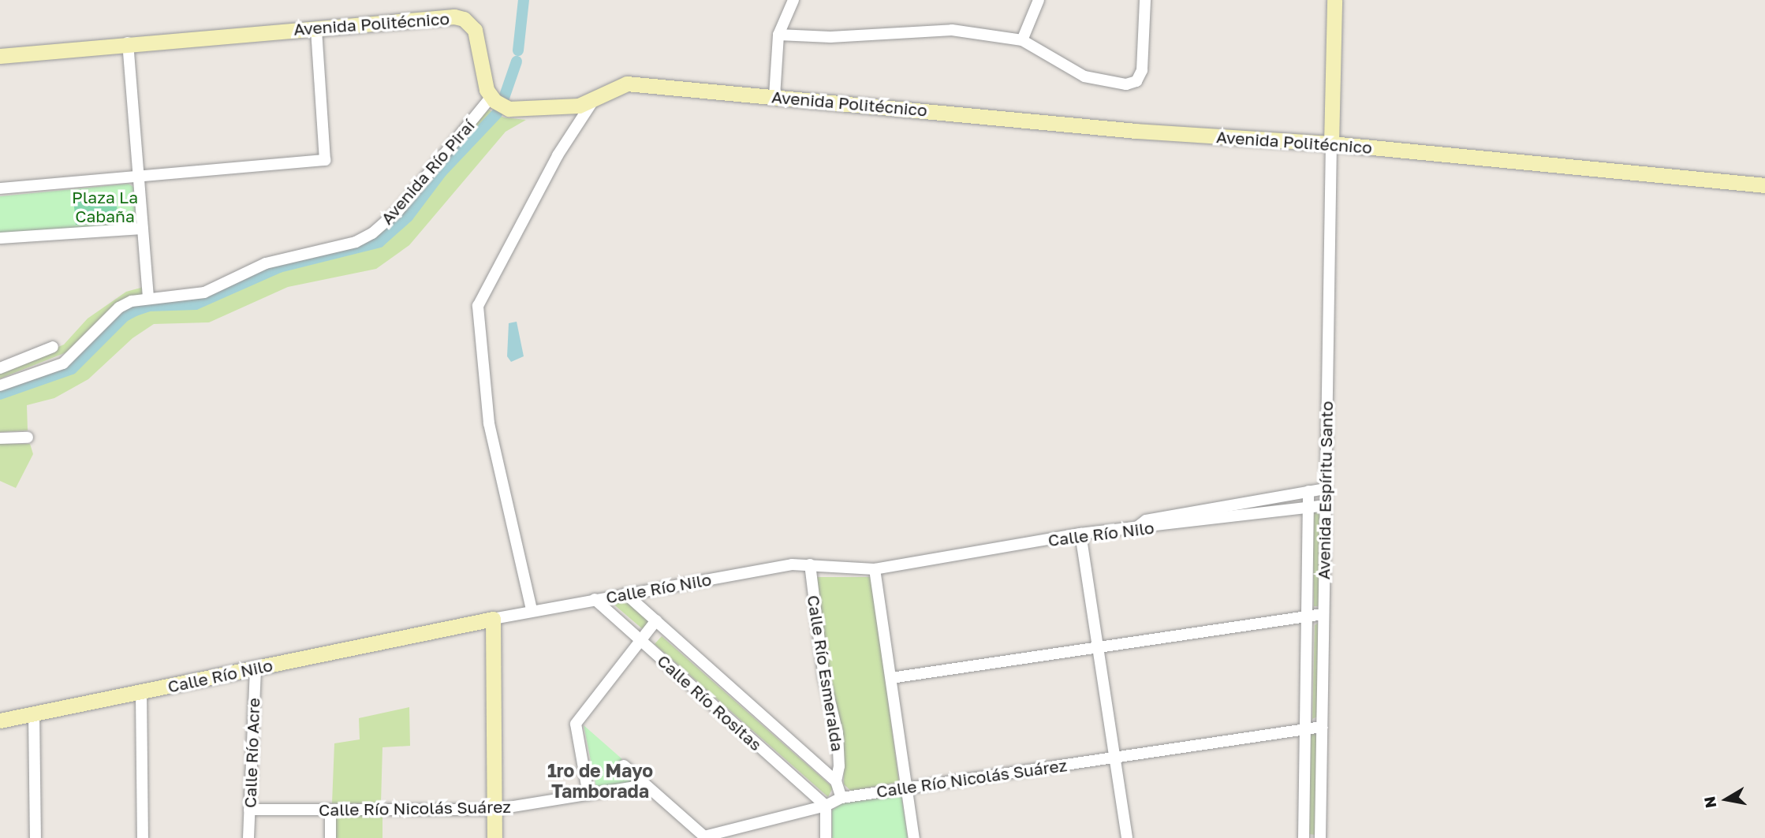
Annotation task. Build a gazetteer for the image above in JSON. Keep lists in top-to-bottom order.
{
  "streets": {
    "main road": ["Avenida Politécnico", "Calle Río Nilo"],
    "street": [
      "Avenida Río Piraí",
      "Avenida Espíritu Santo",
      "Calle Río Esmeralda",
      "Calle Río Rositas",
      "Calle Río Acre",
      "Calle Río Nicolás Suárez"
    ]
  },
  "crossings": [
    ["Avenida Politécnico", "Avenida Río Piraí"],
    ["Avenida Politécnico", "Avenida Espíritu Santo"],
    ["Avenida Espíritu Santo", "Calle Río Nilo"],
    ["Avenida Espíritu Santo", "Calle Río Nicolás Suárez"],
    ["Calle Río Nilo", "Calle Río Esmeralda"],
    ["Calle Río Nilo", "Calle Río Rositas"],
    ["Calle Río Nilo", "Calle Río Acre"],
    ["Calle Río Esmeralda", "Calle Río Rositas"],
    ["Calle Río Rositas", "Calle Río Nicolás Suárez"],
    ["Calle Río Acre", "Calle Río Nicolás Suárez"]
  ],
  "districts": ["1ro de Mayo Tamborada"],
  "parks": ["Plaza La Cabaña"],
  "north": "left"
}
